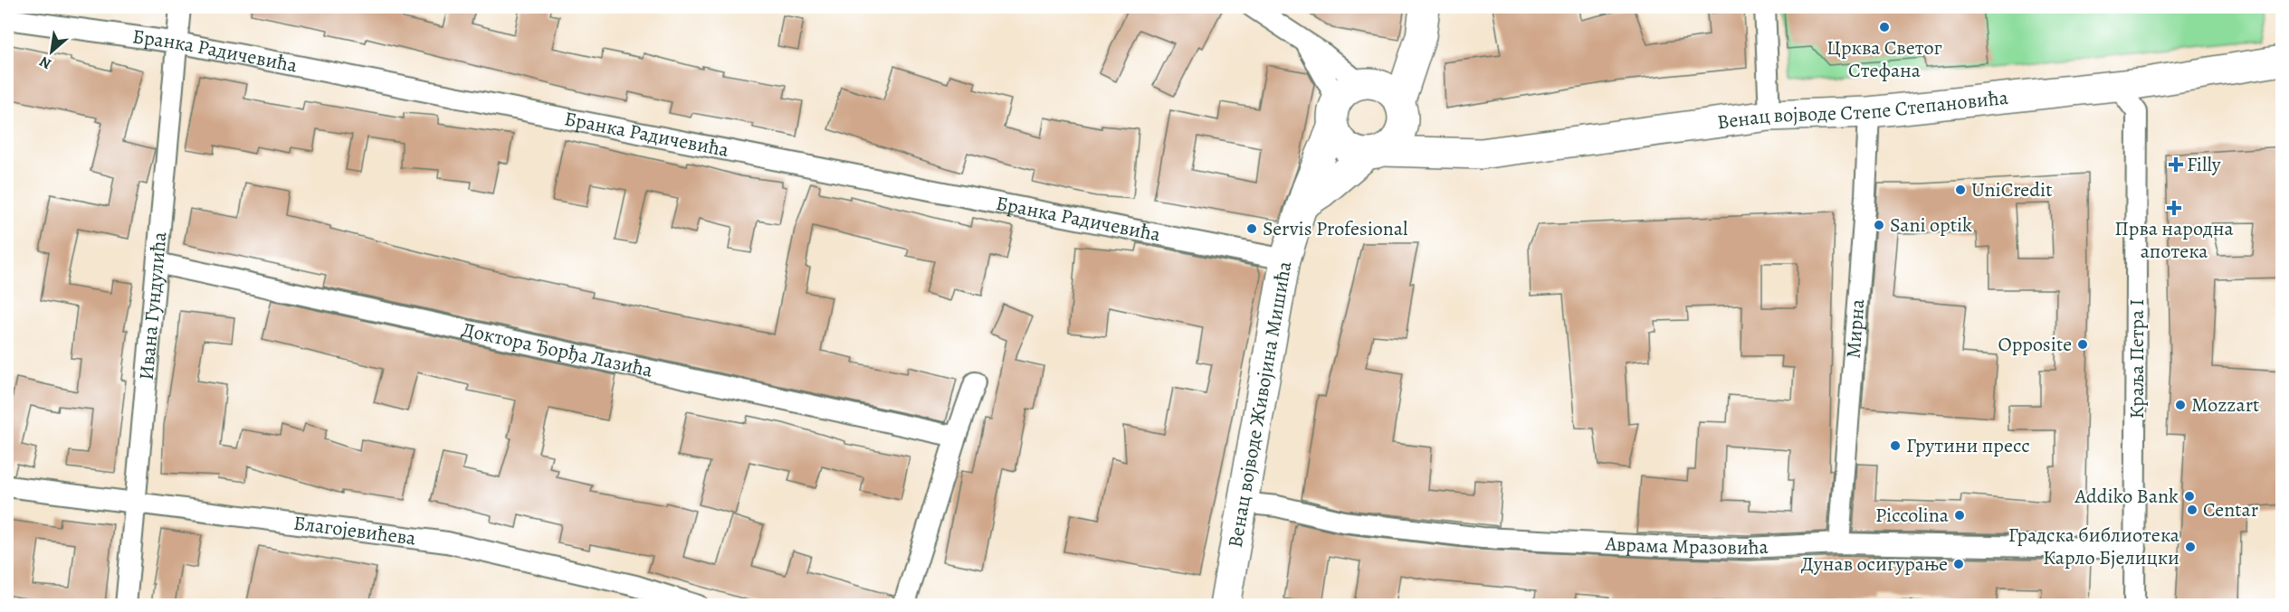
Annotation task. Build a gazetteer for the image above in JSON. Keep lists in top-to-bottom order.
{
  "streets": {
    "main road": ["Венац војводе Степе Степановића", "Венац војводе Живојина Мишића"],
    "street": [
      "Бранка Радичевића",
      "Ивана Гундулића",
      "Мирна",
      "Доктора Ђорђа Лазића",
      "Краља Петра I",
      "Благојевићева",
      "Аврама Мразовића"
    ]
  },
  "crossings": [
    ["Бранка Радичевића", "Ивана Гундулића"],
    ["Бранка Радичевића", "Венац војводе Живојина Мишића"],
    ["Венац војводе Степе Степановића", "Мирна"],
    ["Венац војводе Степе Степановића", "Венац војводе Живојина Мишића"],
    ["Ивана Гундулића", "Доктора Ђорђа Лазића"],
    ["Ивана Гундулића", "Благојевићева"],
    ["Мирна", "Аврама Мразовића"],
    ["Краља Петра I", "Аврама Мразовића"],
    ["Венац војводе Живојина Мишића", "Аврама Мразовића"]
  ],
  "places": {
    "other": [
      "Црква Светог Стефана",
      "UniCredit",
      "Sani optik",
      "Servis Profesional",
      "Opposite",
      "Mozzart",
      "Грутини пресс",
      "Addiko Bank",
      "Centar",
      "Piccolina",
      "Градска библиотека Карло Бјелицки",
      "Дунав осигурање"
    ],
    "health": ["Filly", "Прва народна апотека"]
  },
  "north": "bottom left"
}
